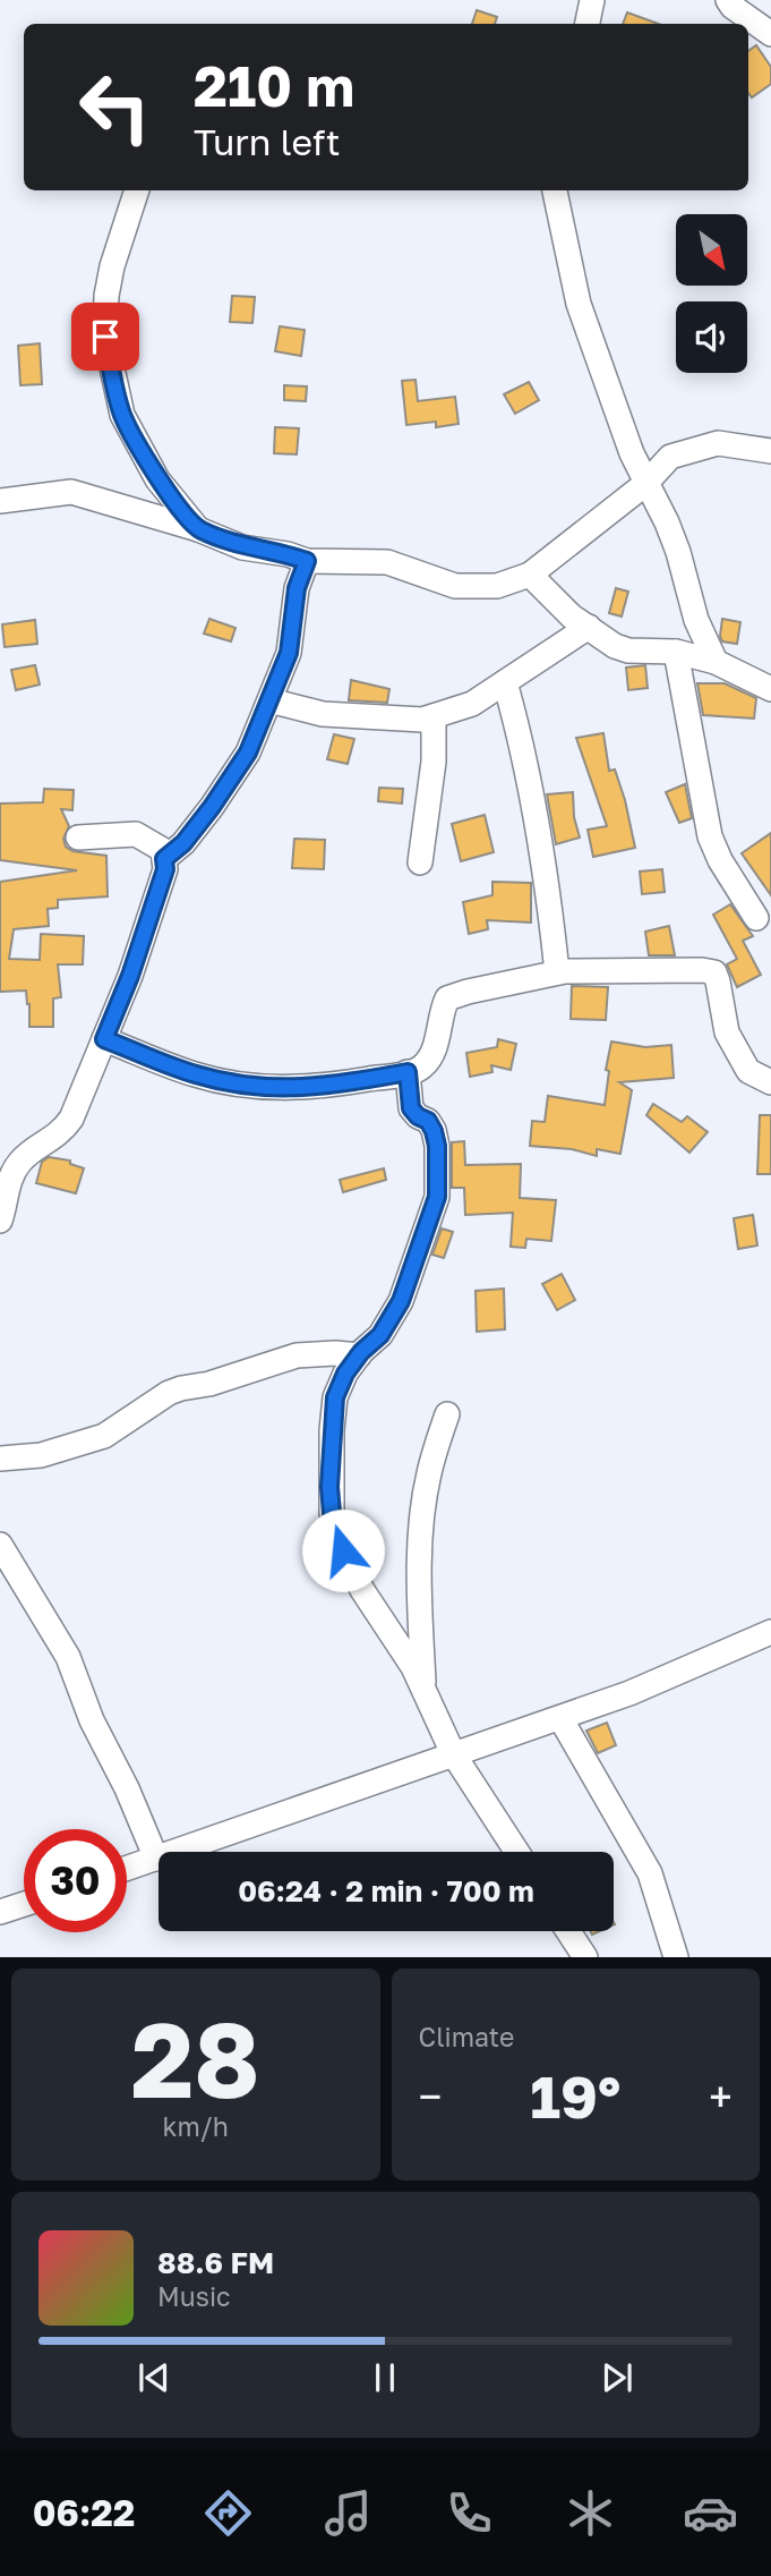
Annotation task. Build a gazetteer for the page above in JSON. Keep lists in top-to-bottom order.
{
  "north": "bottom right",
  "page": {
    "turn": ["210 m", "Turn left"],
    "limit": "30",
    "trip": "06:24 · 2 min · 700 m",
    "tile": [
      ["28", "km/h"],
      "Climate"
    ],
    "heat": ["−", "19°", "+"],
    "song": ["88.6 FM", "Music"],
    "tabs": "06:22"
  }
}
